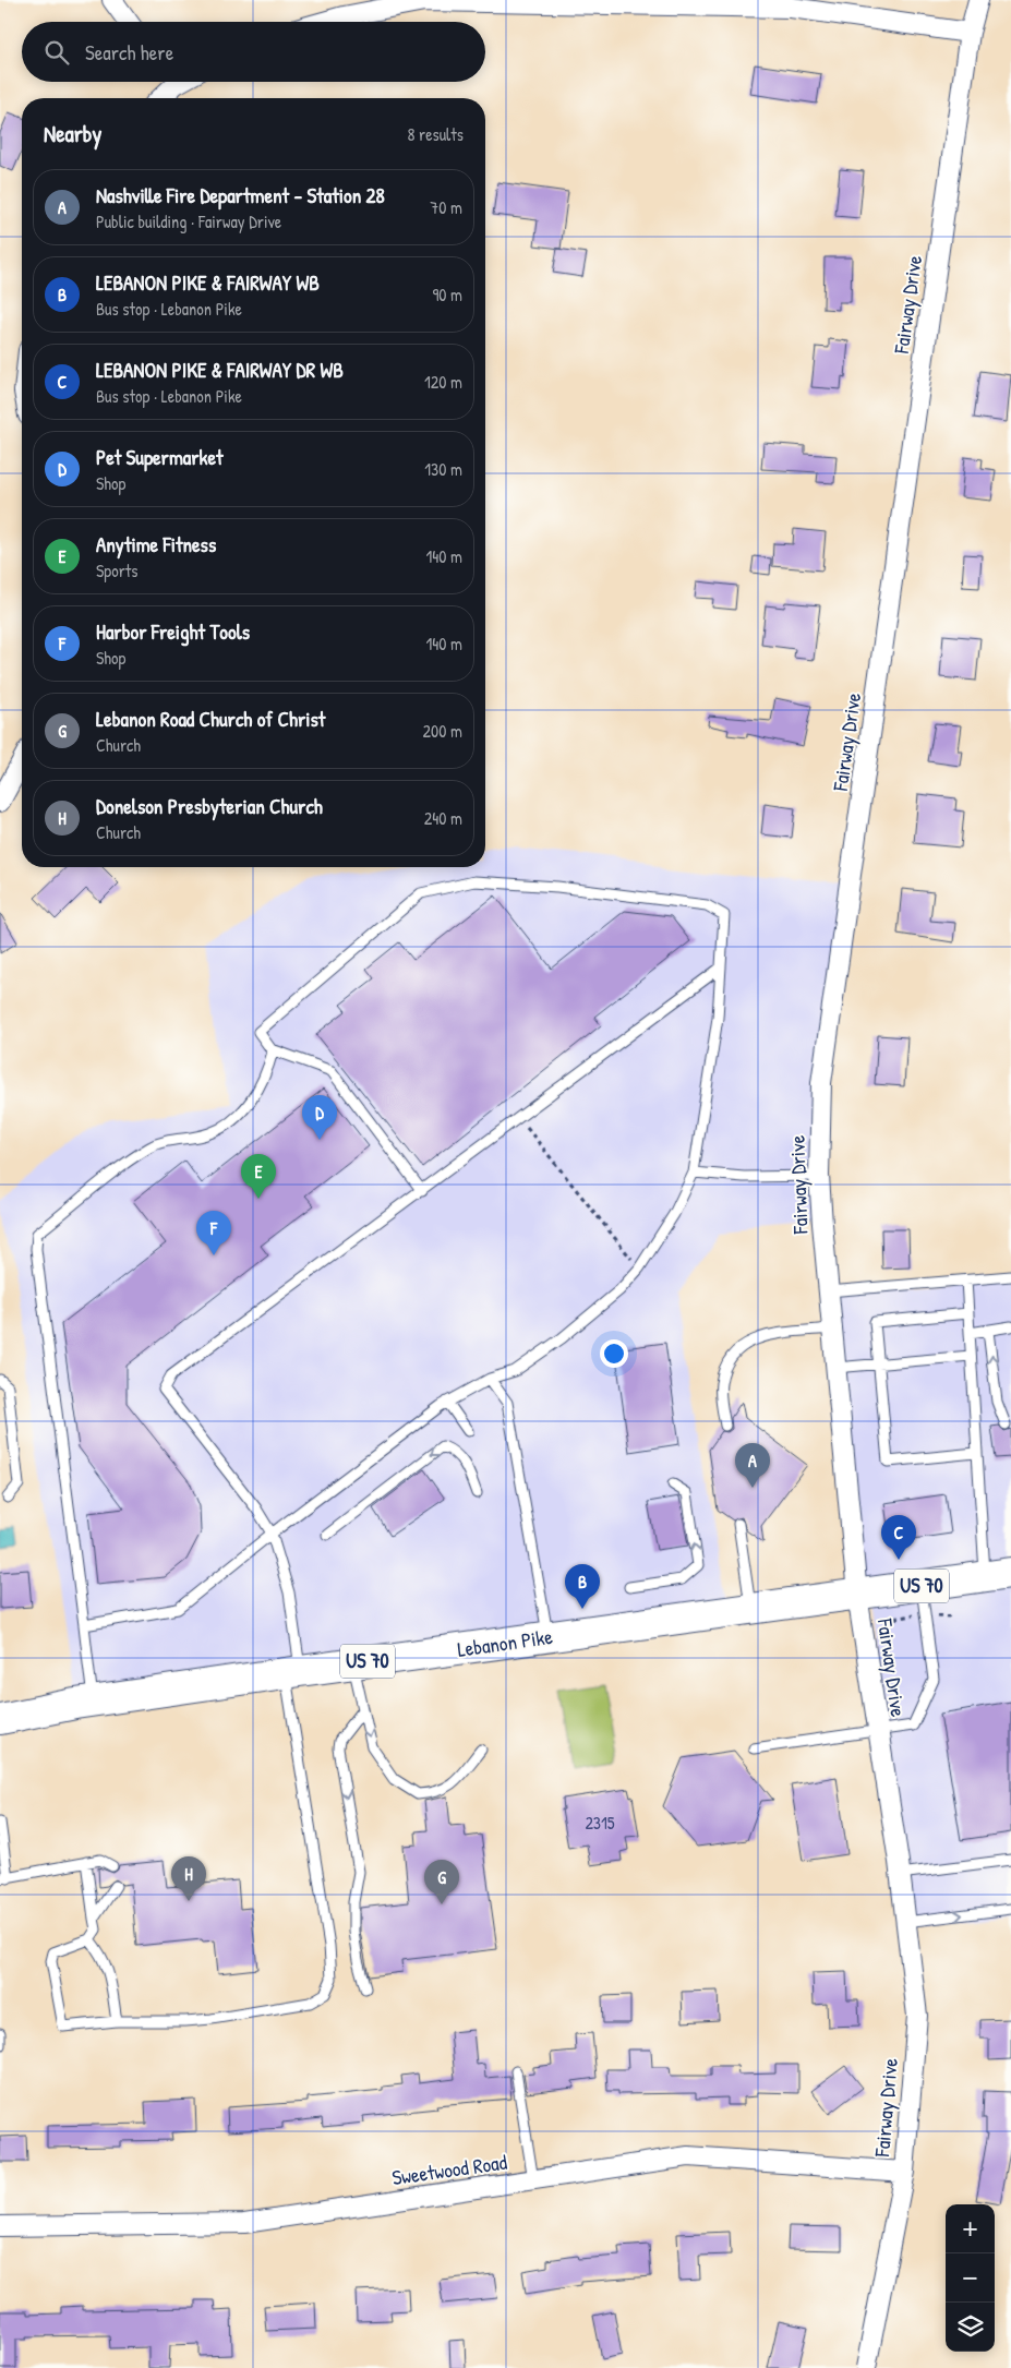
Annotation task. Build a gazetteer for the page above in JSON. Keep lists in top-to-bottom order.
{
  "streets": {
    "main road": ["US 70", "Lebanon Pike"],
    "street": ["Fairway Drive", "Sweetwood Road"]
  },
  "crossings": [
    ["Fairway Drive", "Lebanon Pike"],
    ["Fairway Drive", "Sweetwood Road"]
  ],
  "house_numbers": ["2315"],
  "page": {
    "search": "Search here",
    "heading": ["Nearby", "8 results"],
    "list": [
      {
        "mark": "A",
        "name": "Nashville Fire Department - Station 28",
        "note": "Public building · Fairway Drive",
        "value": "70 m"
      },
      {
        "mark": "B",
        "name": "LEBANON PIKE & FAIRWAY WB",
        "note": "Bus stop · Lebanon Pike",
        "value": "90 m"
      },
      {
        "mark": "C",
        "name": "LEBANON PIKE & FAIRWAY DR WB",
        "note": "Bus stop · Lebanon Pike",
        "value": "120 m"
      },
      {
        "mark": "D",
        "name": "Pet Supermarket",
        "note": "Shop",
        "value": "130 m"
      },
      {
        "mark": "E",
        "name": "Anytime Fitness",
        "note": "Sports",
        "value": "140 m"
      },
      {
        "mark": "F",
        "name": "Harbor Freight Tools",
        "note": "Shop",
        "value": "140 m"
      },
      {
        "mark": "G",
        "name": "Lebanon Road Church of Christ",
        "note": "Church",
        "value": "200 m"
      },
      {
        "mark": "H",
        "name": "Donelson Presbyterian Church",
        "note": "Church",
        "value": "240 m"
      }
    ],
    "pins": [
      "D",
      "E",
      "F",
      "A",
      "C",
      "B",
      "H",
      "G"
    ],
    "map_buttons": ["+", "−"]
  }
}
